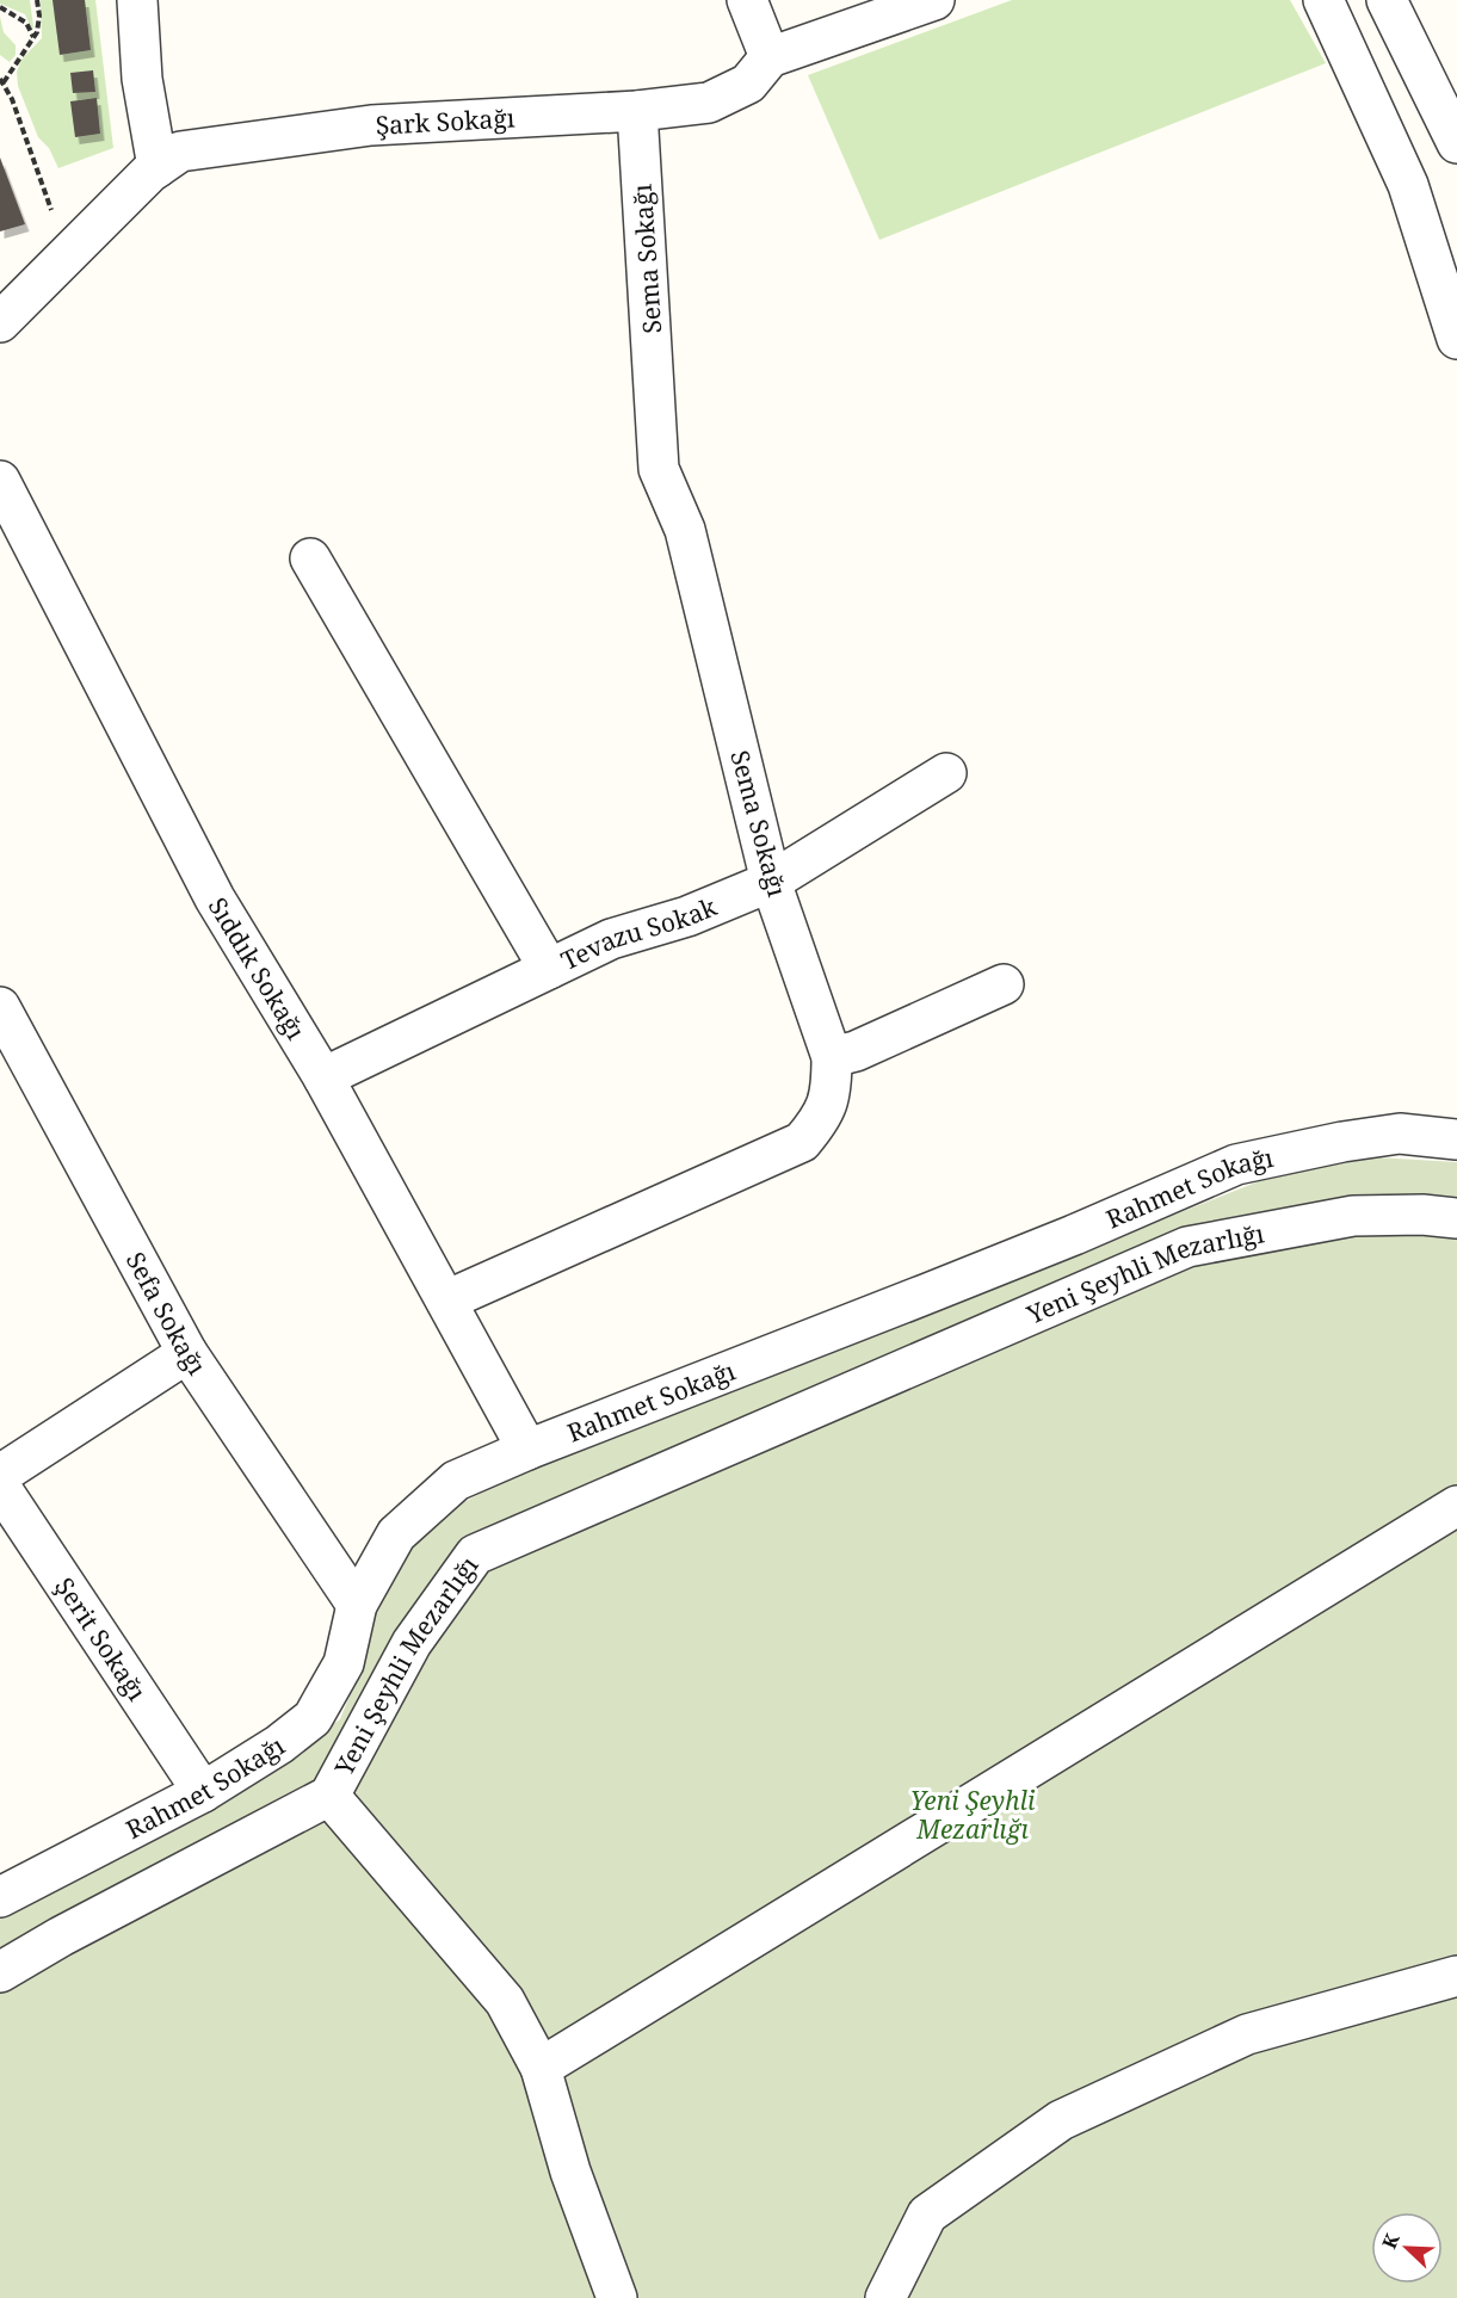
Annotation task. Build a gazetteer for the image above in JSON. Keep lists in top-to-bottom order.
{
  "streets": {
    "street": [
      "Şark Sokağı",
      "Sema Sokağı",
      "Tevazu Sokak",
      "Sıddık Sokağı",
      "Rahmet Sokağı",
      "Yeni Şeyhli Mezarlığı",
      "Sefa Sokağı",
      "Şerit Sokağı"
    ]
  },
  "crossings": [
    ["Şark Sokağı", "Sema Sokağı"],
    ["Sema Sokağı", "Tevazu Sokak"],
    ["Sema Sokağı", "Sıddık Sokağı"],
    ["Tevazu Sokak", "Sıddık Sokağı"],
    ["Sıddık Sokağı", "Rahmet Sokağı"],
    ["Rahmet Sokağı", "Sefa Sokağı"],
    ["Rahmet Sokağı", "Şerit Sokağı"]
  ],
  "parks": ["Yeni Şeyhli Mezarlığı"],
  "north": "top left"
}
